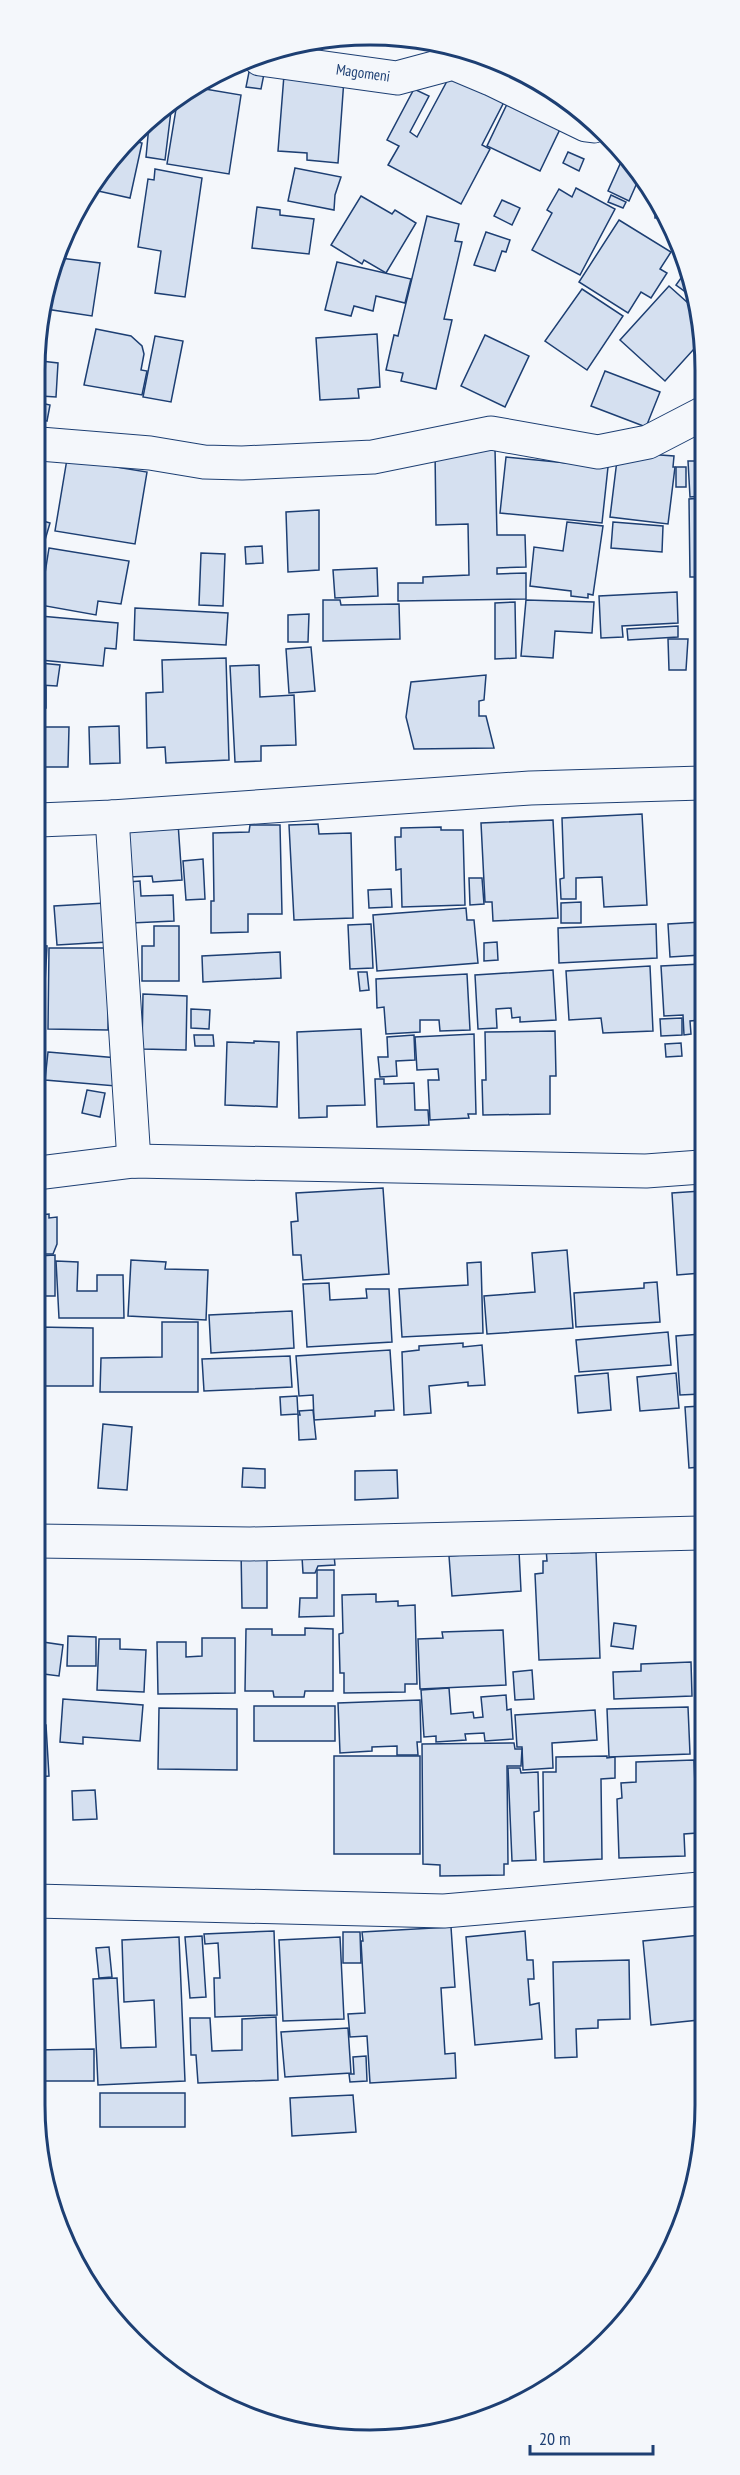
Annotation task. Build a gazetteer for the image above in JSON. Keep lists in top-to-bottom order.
{
  "streets": {
    "street": ["Magomeni"]
  },
  "scale_bar": "20 m"
}
